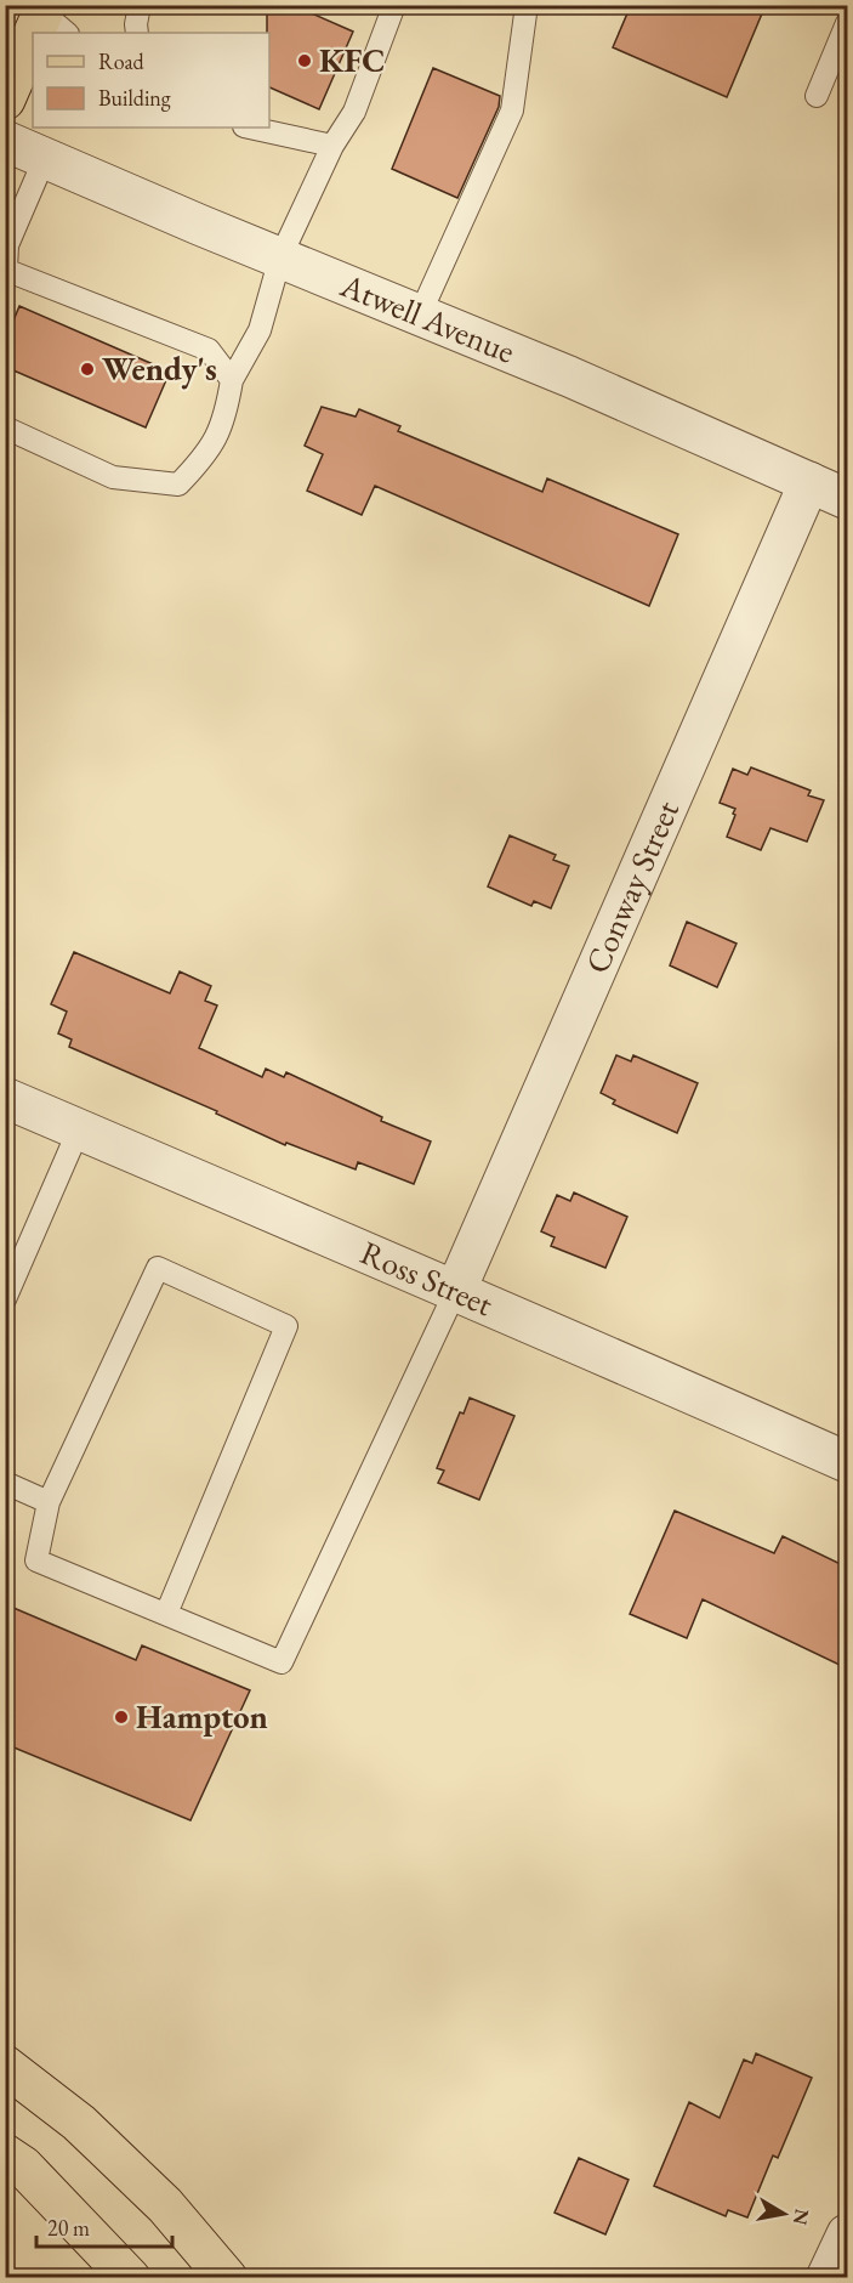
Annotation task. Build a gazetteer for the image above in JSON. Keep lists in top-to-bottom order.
{
  "streets": {
    "street": ["Atwell Avenue", "Conway Street", "Ross Street"]
  },
  "crossings": [
    ["Atwell Avenue", "Conway Street"],
    ["Conway Street", "Ross Street"]
  ],
  "places": ["KFC", "Wendy's", "Hampton"],
  "legend": ["Road", "Building"],
  "scale_bar": "20 m",
  "north": "right"
}
